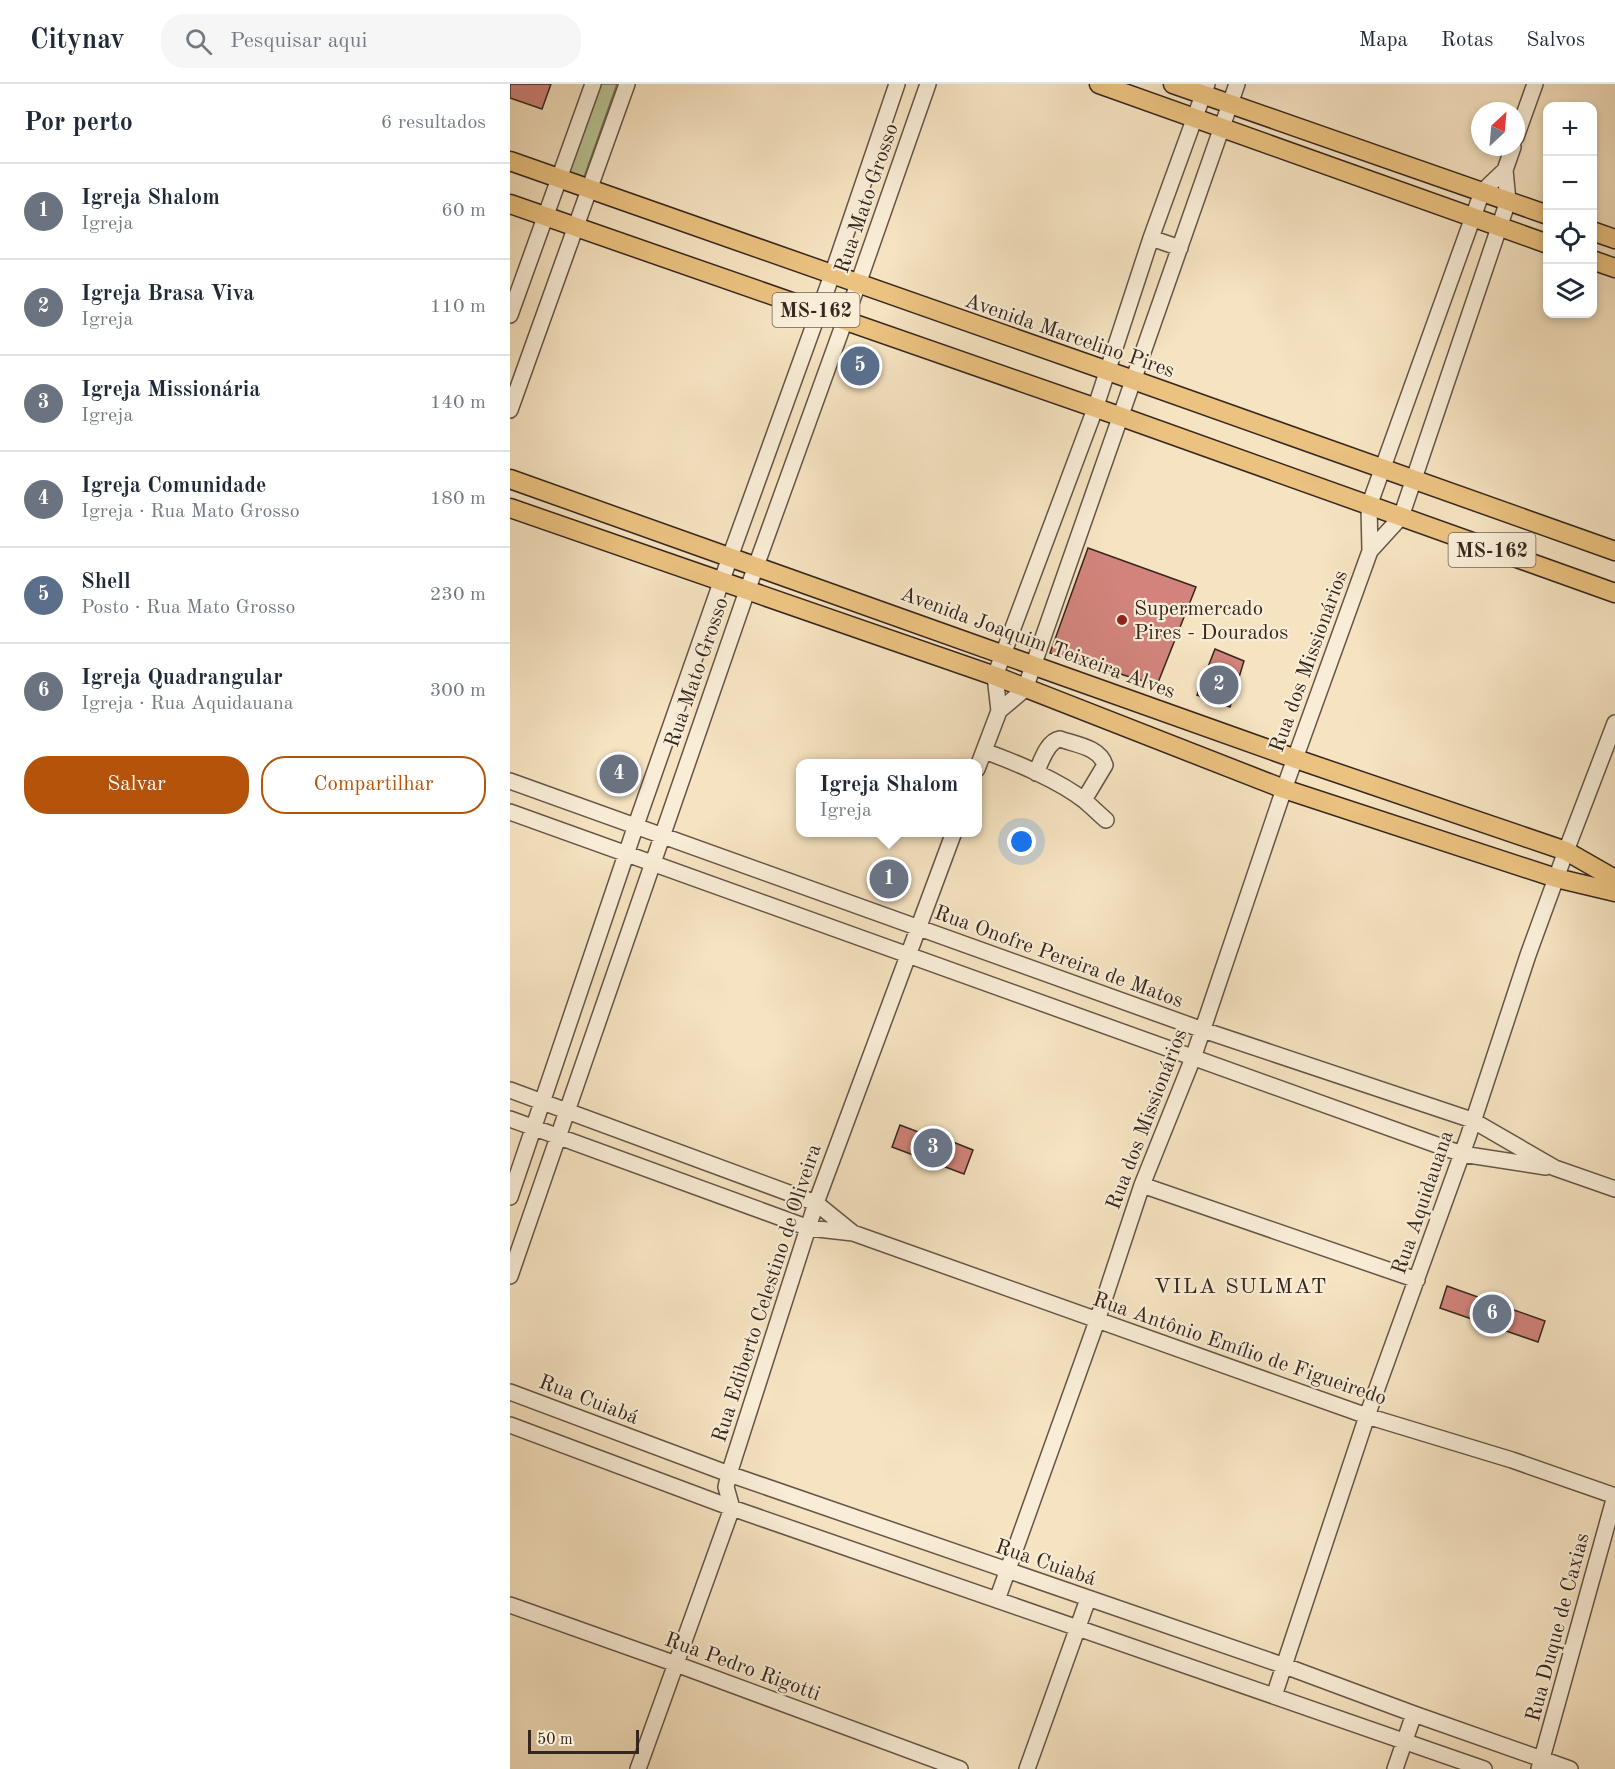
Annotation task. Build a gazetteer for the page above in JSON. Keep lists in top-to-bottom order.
{
  "streets": {
    "main road": ["MS-162", "Avenida Marcelino Pires", "Avenida Joaquim Teixeira Alves"],
    "street": [
      "Rua Mato Grosso",
      "Rua dos Missionários",
      "Rua Onofre Pereira de Matos",
      "Rua Aquidauana",
      "Rua Ediberto Celestino de Oliveira",
      "Rua Antônio Emílio de Figueiredo",
      "Rua Cuiabá",
      "Rua Duque de Caxias",
      "Rua Pedro Rigotti"
    ]
  },
  "crossings": [
    ["Rua Mato Grosso", "MS-162"],
    ["Rua Mato Grosso", "Avenida Marcelino Pires"],
    ["Rua Mato Grosso", "Avenida Joaquim Teixeira Alves"],
    ["Rua Mato Grosso", "Rua Onofre Pereira de Matos"],
    ["Rua Mato Grosso", "Rua Antônio Emílio de Figueiredo"],
    ["MS-162", "Rua dos Missionários"],
    ["Avenida Marcelino Pires", "Rua dos Missionários"],
    ["Avenida Joaquim Teixeira Alves", "Rua dos Missionários"],
    ["Avenida Joaquim Teixeira Alves", "Rua Aquidauana"],
    ["Rua dos Missionários", "Rua Onofre Pereira de Matos"],
    ["Rua dos Missionários", "Rua Antônio Emílio de Figueiredo"],
    ["Rua dos Missionários", "Rua Cuiabá"],
    ["Rua Onofre Pereira de Matos", "Rua Aquidauana"],
    ["Rua Onofre Pereira de Matos", "Rua Ediberto Celestino de Oliveira"],
    ["Rua Aquidauana", "Rua Antônio Emílio de Figueiredo"],
    ["Rua Aquidauana", "Rua Cuiabá"],
    ["Rua Ediberto Celestino de Oliveira", "Rua Antônio Emílio de Figueiredo"],
    ["Rua Ediberto Celestino de Oliveira", "Rua Cuiabá"],
    ["Rua Ediberto Celestino de Oliveira", "Rua Pedro Rigotti"],
    ["Rua Antônio Emílio de Figueiredo", "Rua Duque de Caxias"],
    ["Rua Cuiabá", "Rua Duque de Caxias"]
  ],
  "districts": ["VILA SULMAT"],
  "places": ["Supermercado Pires - Dourados"],
  "scale_bar": "50 m",
  "north": "top right",
  "page": {
    "header": "Citynav",
    "search": "Pesquisar aqui",
    "nav": ["Mapa", "Rotas", "Salvos"],
    "heading": ["Por perto", "6 resultados"],
    "map_buttons": ["+", "−"],
    "list": [
      {
        "mark": "1",
        "name": "Igreja Shalom",
        "note": "Igreja",
        "value": "60 m"
      },
      {
        "mark": "2",
        "name": "Igreja Brasa Viva",
        "note": "Igreja",
        "value": "110 m"
      },
      {
        "mark": "3",
        "name": "Igreja Missionária",
        "note": "Igreja",
        "value": "140 m"
      },
      {
        "mark": "4",
        "name": "Igreja Comunidade",
        "note": "Igreja · Rua Mato Grosso",
        "value": "180 m"
      },
      {
        "mark": "5",
        "name": "Shell",
        "note": "Posto · Rua Mato Grosso",
        "value": "230 m"
      },
      {
        "mark": "6",
        "name": "Igreja Quadrangular",
        "note": "Igreja · Rua Aquidauana",
        "value": "300 m"
      }
    ],
    "pins": [
      "5",
      "2",
      "4",
      "1",
      "3",
      "6"
    ],
    "buttons": ["Salvar", "Compartilhar"],
    "popup": ["Igreja Shalom", "Igreja"],
    "scale": "50 m"
  }
}
